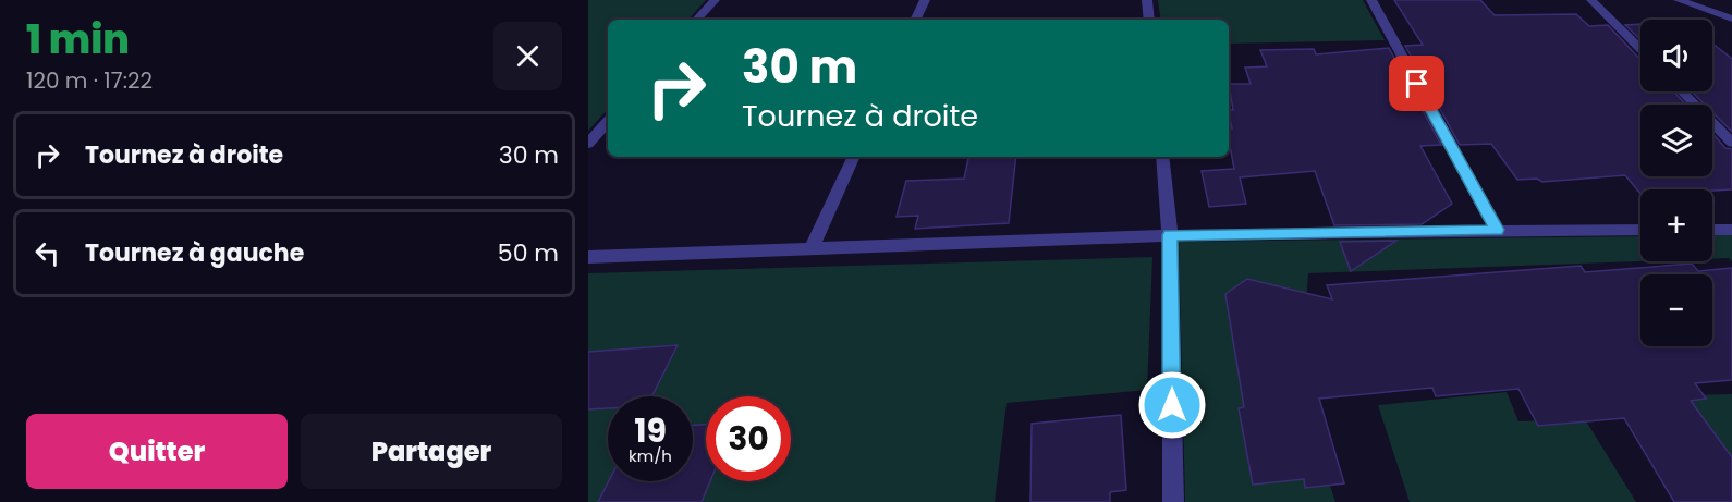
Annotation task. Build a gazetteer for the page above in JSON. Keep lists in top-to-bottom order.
{
  "page": {
    "heading": ["1 min", "120 m · 17:22"],
    "map_buttons": ["+", "−"],
    "turn": ["30 m", "Tournez à droite"],
    "list": [
      {
        "name": "Tournez à droite",
        "value": "30 m"
      },
      {
        "name": "Tournez à gauche",
        "value": "50 m"
      }
    ],
    "speed": "19 km/h",
    "limit": "30",
    "buttons": ["Quitter", "Partager"]
  }
}
